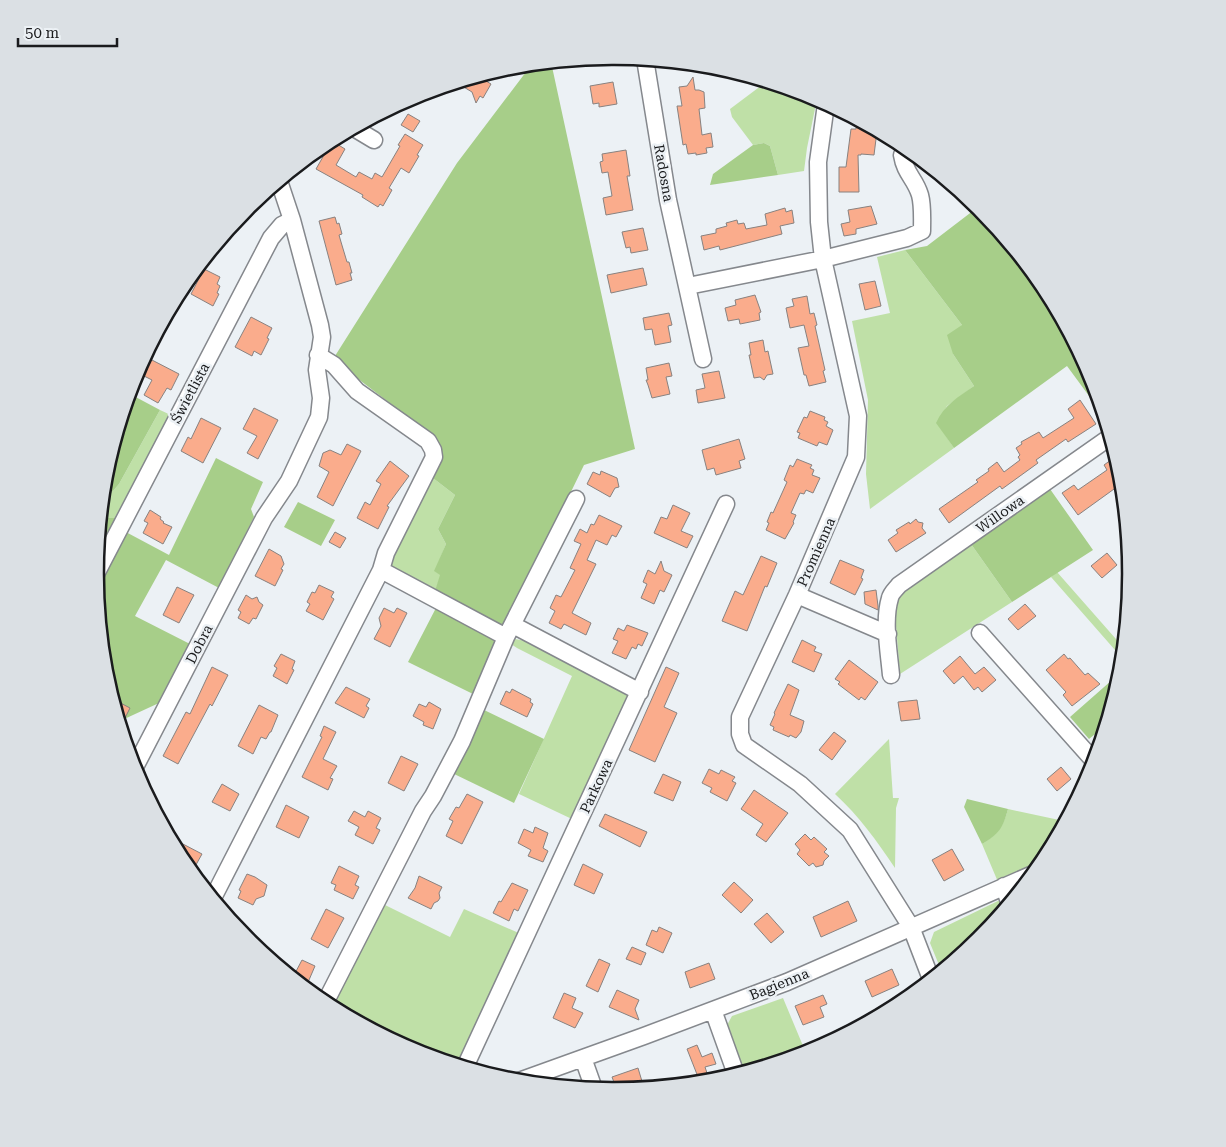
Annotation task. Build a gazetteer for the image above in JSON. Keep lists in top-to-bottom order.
{
  "streets": {
    "street": [
      "Radosna",
      "Świetlista",
      "Willowa",
      "Promienna",
      "Dobra",
      "Parkowa",
      "Bagienna"
    ]
  },
  "crossings": [
    ["Świetlista", "Dobra"],
    ["Promienna", "Bagienna"]
  ],
  "scale_bar": "50 m"
}
